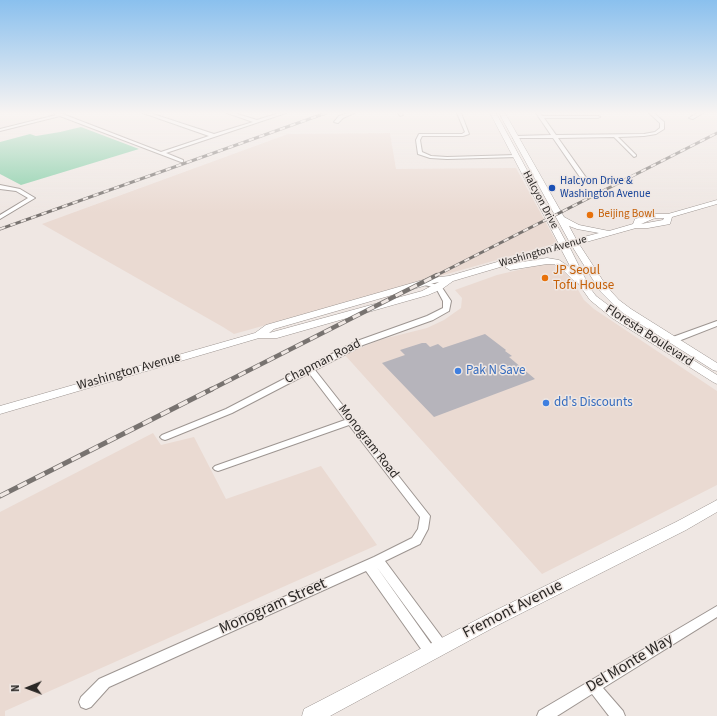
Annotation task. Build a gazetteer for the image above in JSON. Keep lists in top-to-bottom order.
{
  "streets": {
    "main road": [
      "Halcyon Drive",
      "Washington Avenue",
      "Floresta Boulevard",
      "Fremont Avenue"
    ],
    "street": [
      "Chapman Road",
      "Monogram Road",
      "Monogram Street",
      "Del Monte Way"
    ]
  },
  "crossings": [
    ["Halcyon Drive", "Washington Avenue"],
    ["Halcyon Drive", "Floresta Boulevard"],
    ["Washington Avenue", "Floresta Boulevard"],
    ["Washington Avenue", "Chapman Road"],
    ["Chapman Road", "Monogram Road"],
    ["Monogram Road", "Monogram Street"]
  ],
  "places": [
    "Halcyon Drive & Washington Avenue",
    "Beijing Bowl",
    "JP Seoul Tofu House",
    "Pak N Save",
    "dd's Discounts"
  ],
  "north": "left"
}
